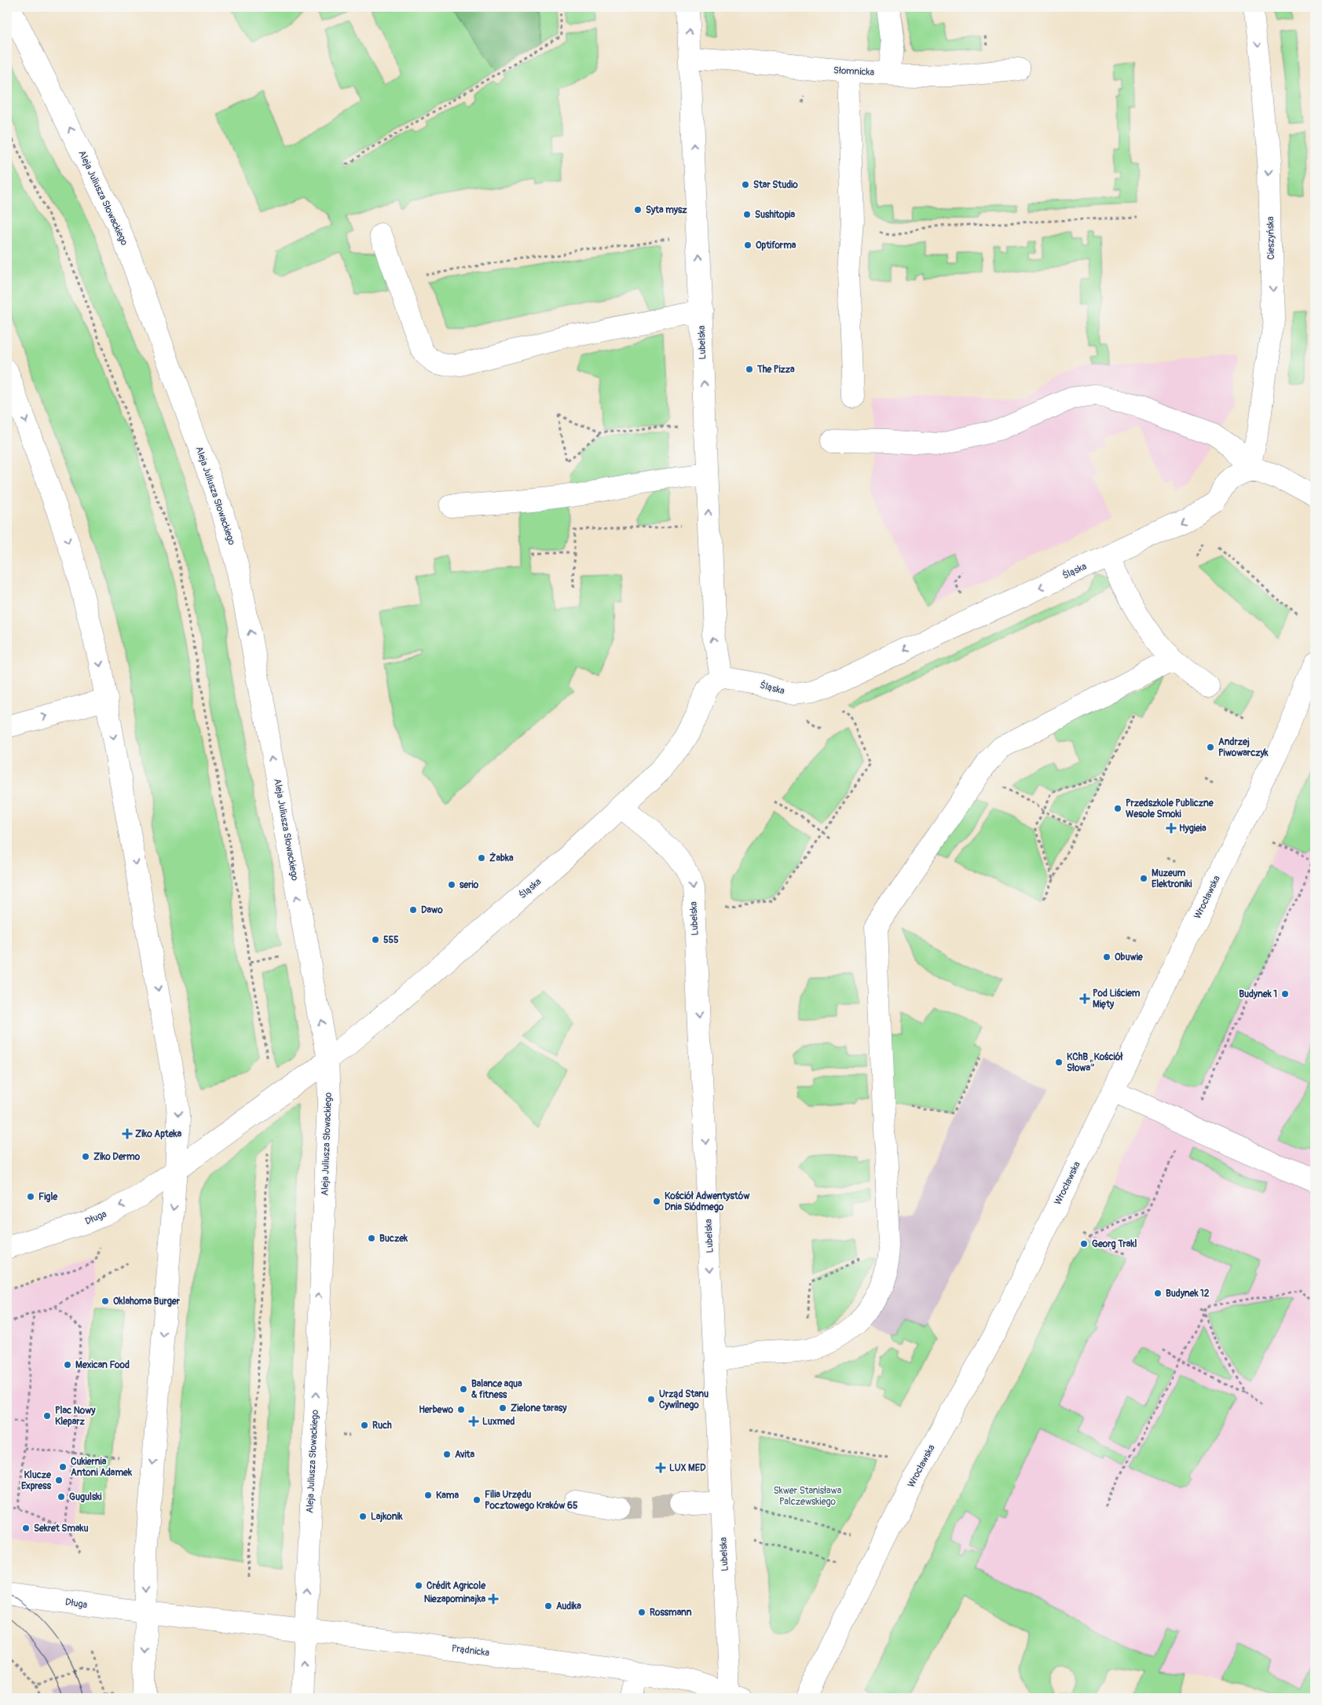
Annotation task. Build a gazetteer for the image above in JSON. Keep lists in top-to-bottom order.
{
  "streets": {
    "street": [
      "Słomnicka",
      "Aleja Juliusza Słowackiego",
      "Cieszyńska",
      "Lubelska",
      "Śląska",
      "Wrocławska",
      "Długa",
      "Prądnicka"
    ]
  },
  "crossings": [
    ["Słomnicka", "Lubelska"],
    ["Aleja Juliusza Słowackiego", "Śląska"],
    ["Aleja Juliusza Słowackiego", "Długa"],
    ["Aleja Juliusza Słowackiego", "Prądnicka"],
    ["Cieszyńska", "Śląska"],
    ["Lubelska", "Śląska"],
    ["Lubelska", "Prądnicka"],
    ["Śląska", "Długa"],
    ["Długa", "Prądnicka"]
  ],
  "one_way": ["Cieszyńska", "Długa"],
  "parks": ["Skwer Stanisława Palczewskiego"],
  "places": {
    "other": [
      "Star Studio",
      "Syta mysz",
      "Sushitopia",
      "Optiforma",
      "The Pizza",
      "Andrzej Piwowarczyk",
      "Przedszkole Publiczne Wesołe Smoki",
      "Żabka",
      "Muzeum Elektroniki",
      "serio",
      "Dawo",
      "555",
      "Obuwie",
      "Budynek 1",
      "KChB „Kościół Słowa”",
      "Ziko Dermo",
      "Figle",
      "Kościół Adwentystów Dnia Siódmego",
      "Buczek",
      "Georg Trakl",
      "Budynek 12",
      "Oklahoma Burger",
      "Mexican Food",
      "Balance aqua & fitness",
      "Urząd Stanu Cywilnego",
      "Zielone tarasy",
      "Herbewo",
      "Plac Nowy Kleparz",
      "Ruch",
      "Avita",
      "Cukiernia Antoni Adamek",
      "Klucze Express",
      "Kama",
      "Gugulski",
      "Filia Urzędu Pocztowego Kraków 65",
      "Lajkonik",
      "Sekret Smaku",
      "Crédit Agricole",
      "Audika",
      "Rossmann"
    ],
    "health": [
      "Hygieia",
      "Pod Liściem Mięty",
      "Ziko Apteka",
      "Luxmed",
      "LUX MED",
      "Niezapominajka"
    ]
  }
}
